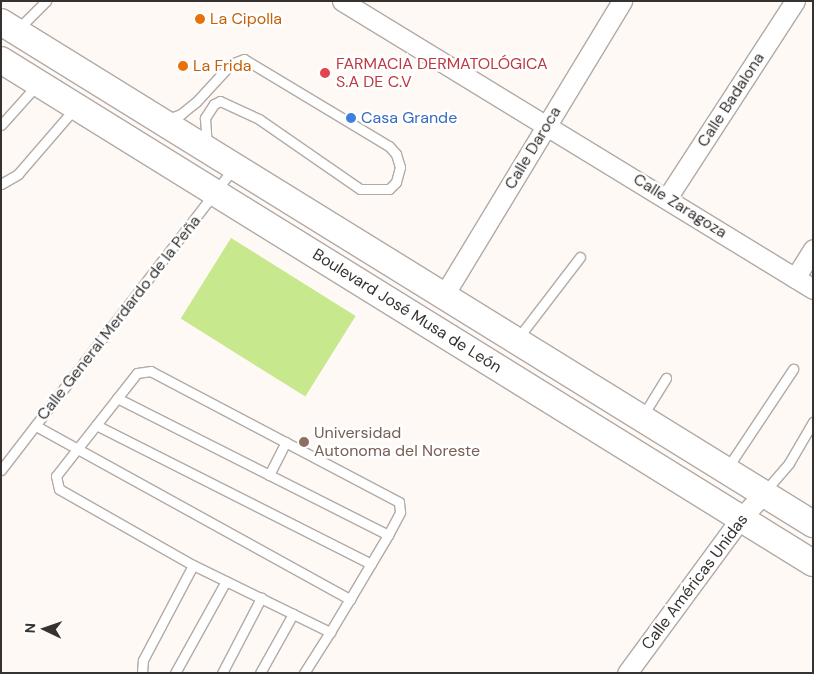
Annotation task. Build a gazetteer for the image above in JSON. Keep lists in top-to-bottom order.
{
  "streets": {
    "main road": ["Boulevard José Musa de León"],
    "street": [
      "Calle Badalona",
      "Calle Daroca",
      "Calle Zaragoza",
      "Calle Américas Unidas"
    ],
    "lane": ["Calle General Merdardo de la Peña"]
  },
  "crossings": [
    ["Calle Badalona", "Calle Zaragoza"],
    ["Calle Daroca", "Calle Zaragoza"],
    ["Calle Daroca", "Boulevard José Musa de León"],
    ["Boulevard José Musa de León", "Calle General Merdardo de la Peña"],
    ["Boulevard José Musa de León", "Calle Américas Unidas"]
  ],
  "places": [
    "La Cipolla",
    "La Frida",
    "FARMACIA DERMATOLÓGICA S.A DE C.V",
    "Casa Grande",
    "Universidad Autonoma del Noreste"
  ],
  "north": "left"
}
